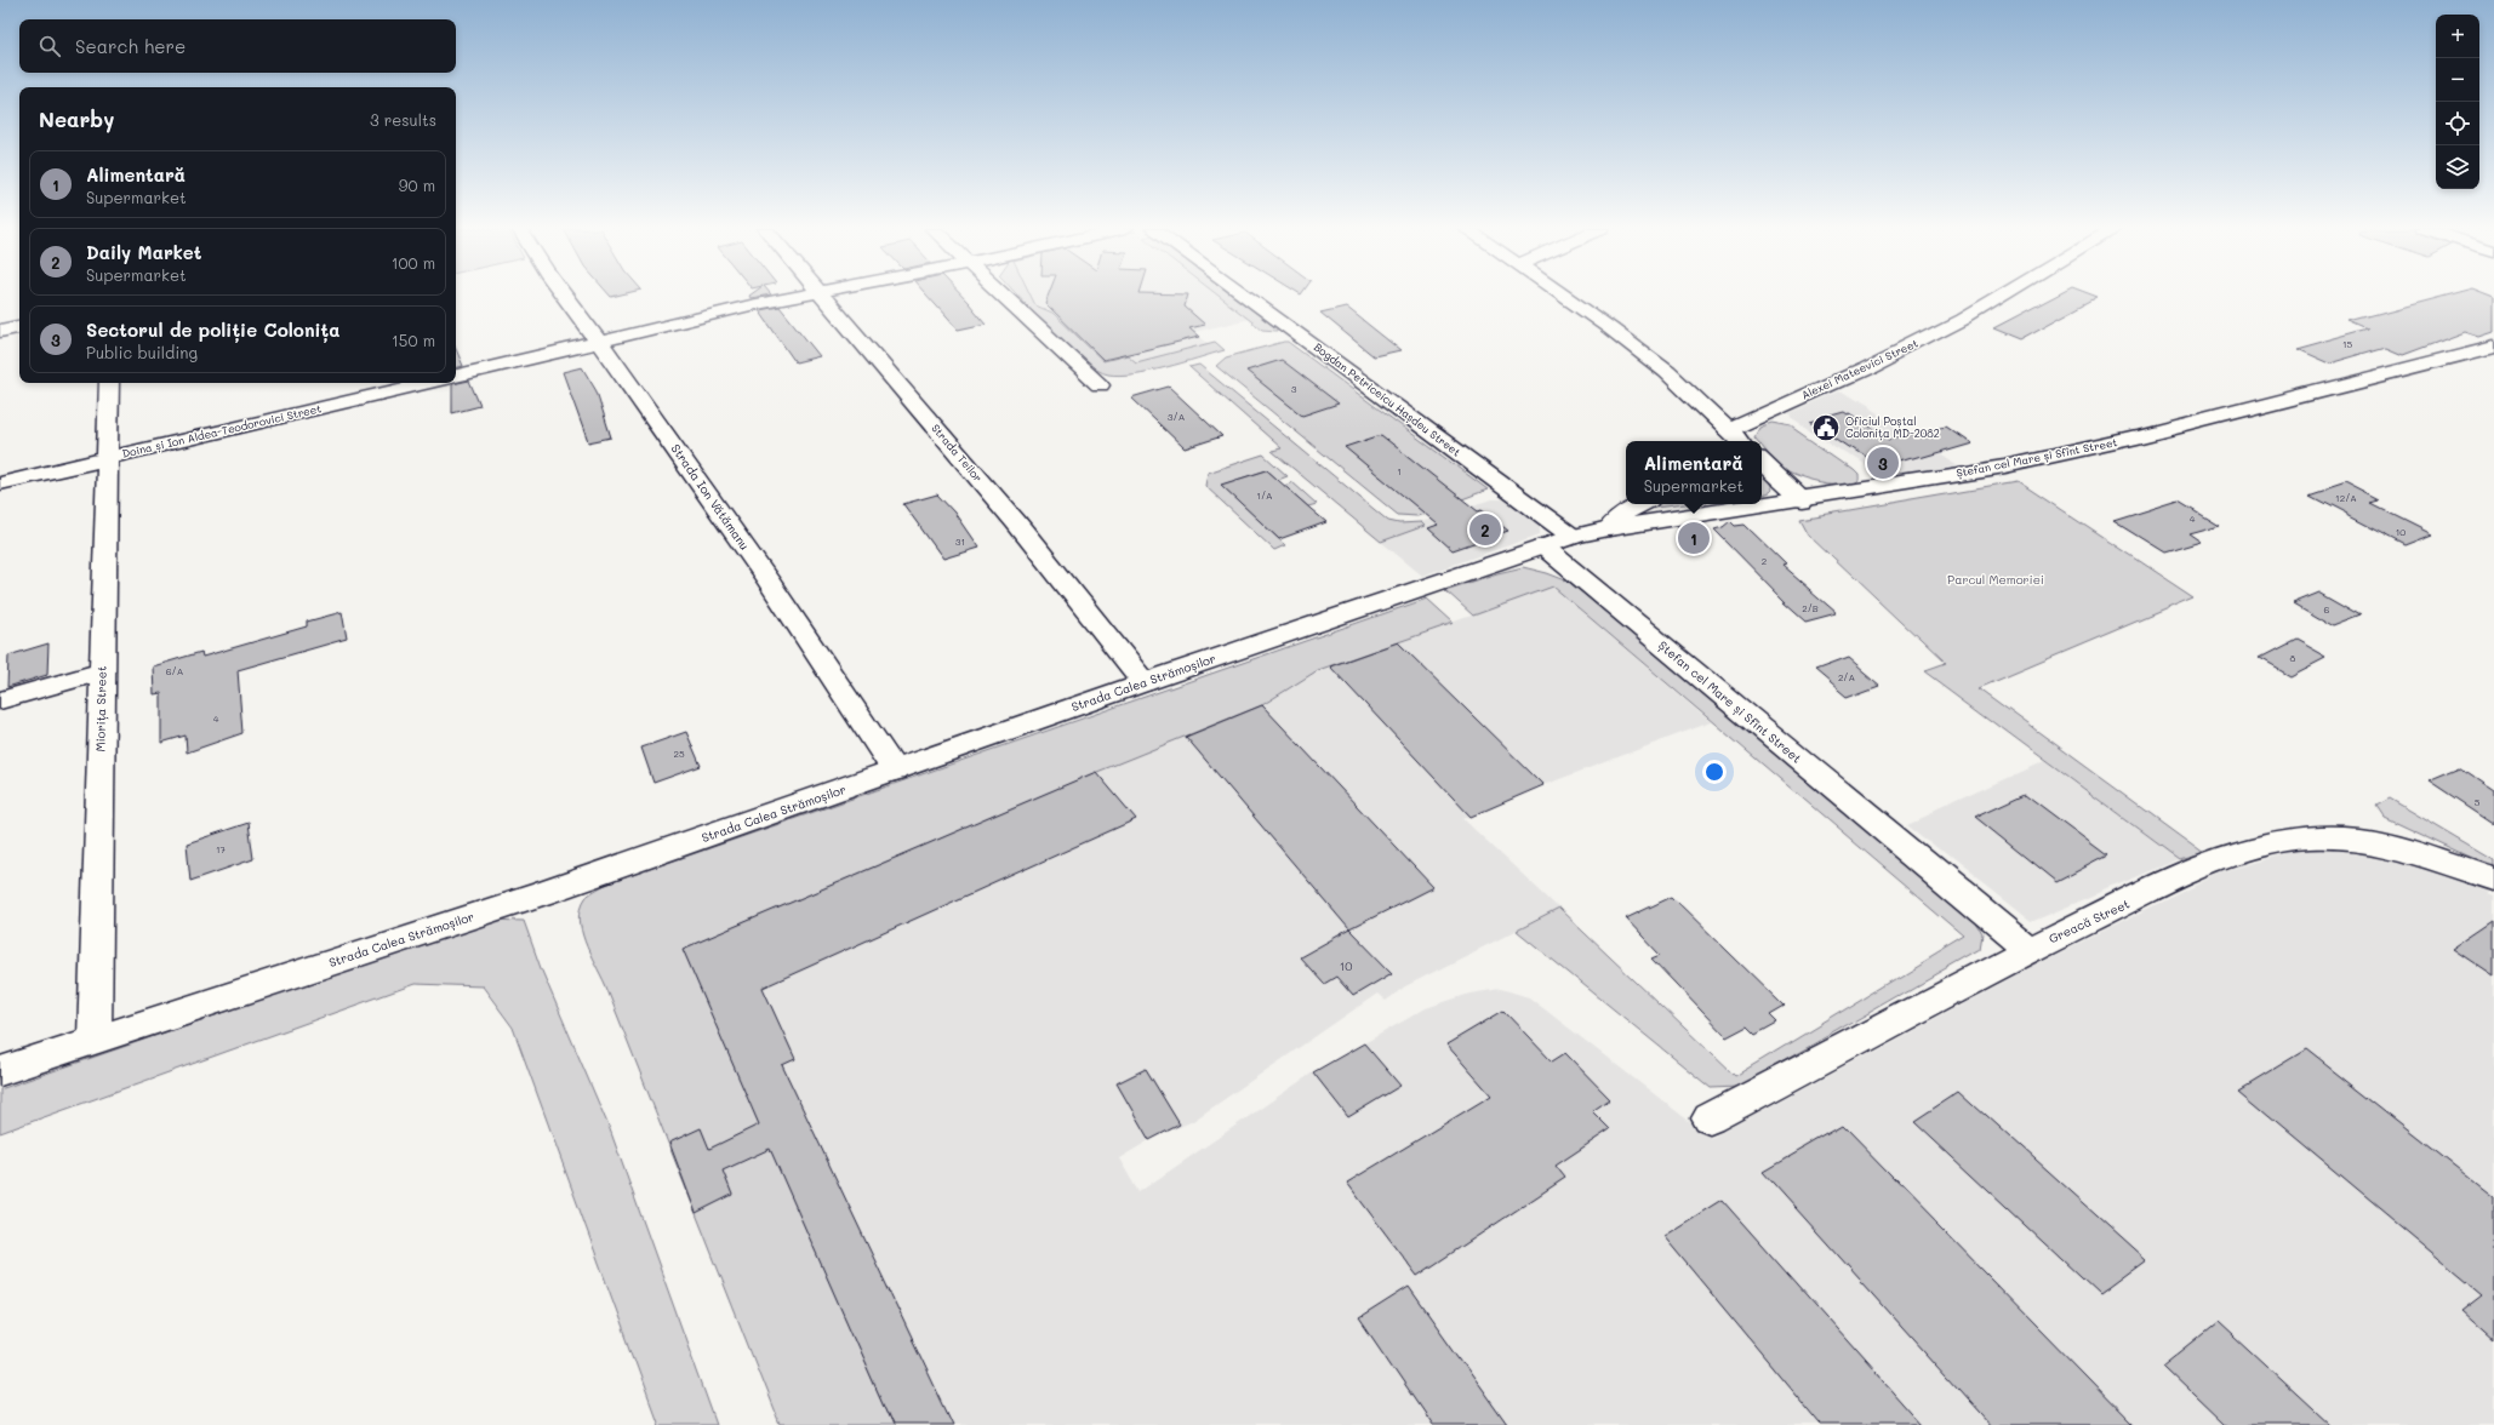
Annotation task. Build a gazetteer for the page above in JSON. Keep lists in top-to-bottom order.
{
  "streets": {
    "street": [
      "Alexei Mateevici Street",
      "Bogdan Petriceicu Hașdeu Street",
      "Doina și Ion Aldea-Teodorovici Street",
      "Strada Teilor",
      "Ștefan cel Mare și Sfînt Street",
      "Strada Ion Vătămanu",
      "Strada Calea Strămoșilor",
      "Miorița Street",
      "Greacă Street"
    ]
  },
  "crossings": [
    ["Bogdan Petriceicu Hașdeu Street", "Ștefan cel Mare și Sfînt Street"],
    ["Bogdan Petriceicu Hașdeu Street", "Strada Calea Strămoșilor"],
    ["Doina și Ion Aldea-Teodorovici Street", "Miorița Street"],
    ["Strada Teilor", "Strada Calea Strămoșilor"],
    ["Ștefan cel Mare și Sfînt Street", "Strada Calea Strămoșilor"],
    ["Ștefan cel Mare și Sfînt Street", "Greacă Street"],
    ["Strada Ion Vătămanu", "Strada Calea Strămoșilor"],
    ["Strada Calea Strămoșilor", "Miorița Street"]
  ],
  "parks": ["Parcul Memoriei"],
  "places": {
    "public building": ["Oficiul Poștal Colonița MD-2082"]
  },
  "house_numbers": [
    "15",
    "3",
    "3/A",
    "1",
    "1/A",
    "12/A",
    "4",
    "10",
    "31",
    "2",
    "2/B",
    "6",
    "8",
    "6/A",
    "2/A",
    "4",
    "25",
    "5",
    "17",
    "10"
  ],
  "page": {
    "map_buttons": ["+", "−"],
    "search": "Search here",
    "heading": ["Nearby", "3 results"],
    "list": [
      {
        "mark": "1",
        "name": "Alimentară",
        "note": "Supermarket",
        "value": "90 m"
      },
      {
        "mark": "2",
        "name": "Daily Market",
        "note": "Supermarket",
        "value": "100 m"
      },
      {
        "mark": "3",
        "name": "Sectorul de poliție Colonița",
        "note": "Public building",
        "value": "150 m"
      }
    ],
    "popup": ["Alimentară", "Supermarket"],
    "pins": ["3", "2", "1"]
  }
}
